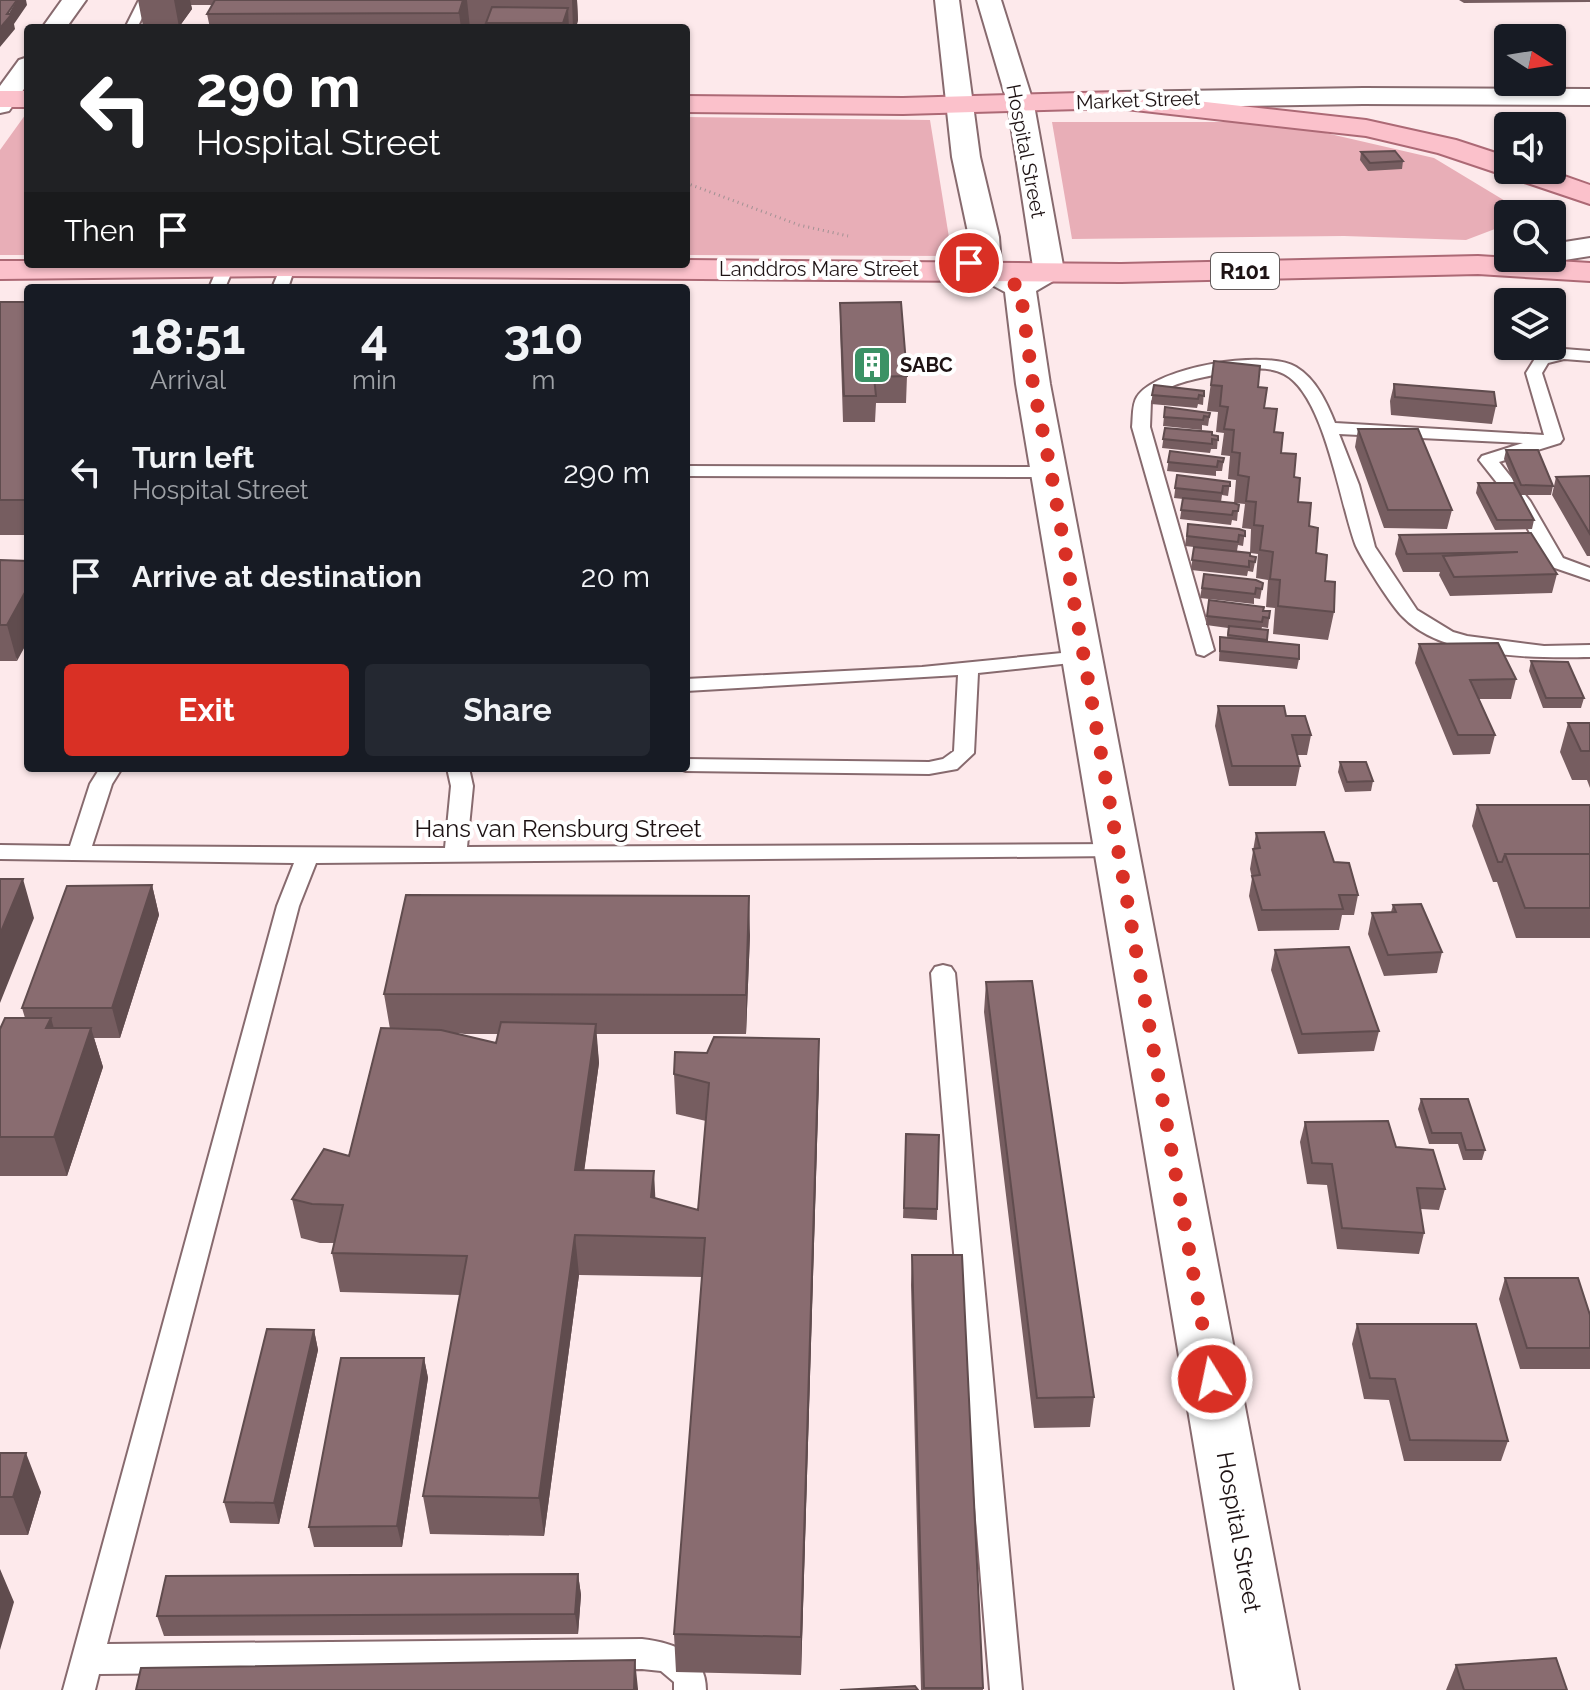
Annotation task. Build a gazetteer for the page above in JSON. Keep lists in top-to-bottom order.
{
  "streets": {
    "main road": ["Market Street", "Landdros Mare Street", "R101"],
    "street": ["Hospital Street"],
    "lane": ["Hans van Rensburg Street"]
  },
  "crossings": [
    ["Market Street", "Hospital Street"],
    ["Hospital Street", "Landdros Mare Street"],
    ["Hospital Street", "Hans van Rensburg Street"]
  ],
  "places": {
    "building": ["SABC"]
  },
  "north": "right",
  "page": {
    "turn": ["290 m", "Hospital Street"],
    "then": "Then",
    "eta": [
      "18:51",
      "Arrival",
      "4",
      "min",
      "310",
      "m"
    ],
    "list": [
      {
        "name": "Turn left",
        "note": "Hospital Street",
        "value": "290 m"
      },
      {
        "name": "Arrive at destination",
        "value": "20 m"
      }
    ],
    "buttons": ["Exit", "Share"]
  }
}
